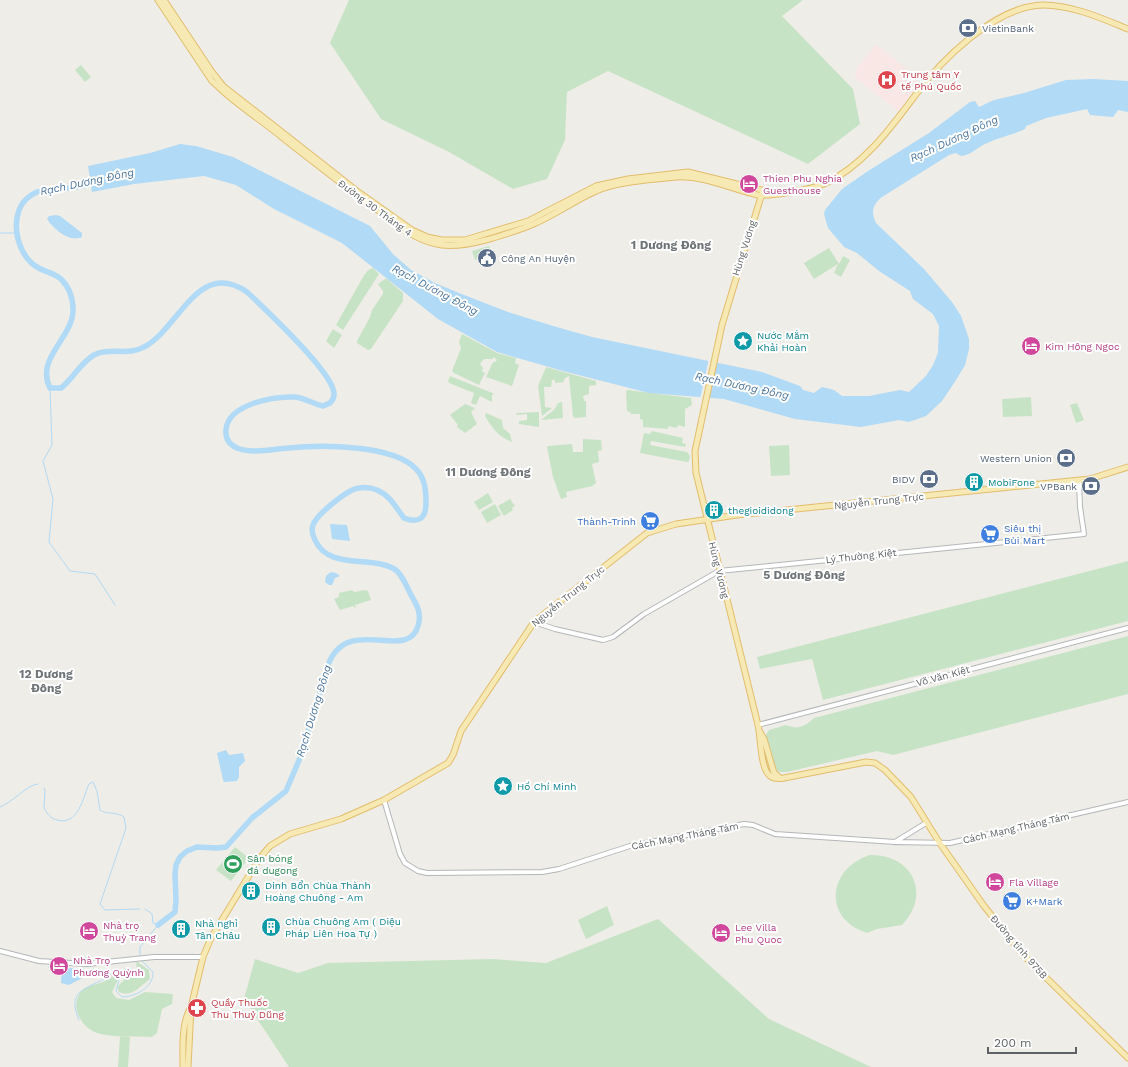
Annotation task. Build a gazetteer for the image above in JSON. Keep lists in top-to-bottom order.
{
  "streets": {
    "main road": [
      "Đường 30 Tháng 4",
      "Hùng Vương",
      "Nguyễn Trung Trực",
      "Đường tỉnh 975B"
    ],
    "street": ["Lý Thường Kiệt", "Võ Văn Kiệt", "Cách Mạng Tháng Tám"]
  },
  "crossings": [
    ["Đường 30 Tháng 4", "Hùng Vương"],
    ["Hùng Vương", "Nguyễn Trung Trực"],
    ["Hùng Vương", "Lý Thường Kiệt"],
    ["Hùng Vương", "Võ Văn Kiệt"],
    ["Hùng Vương", "Cách Mạng Tháng Tám"],
    ["Hùng Vương", "Đường tỉnh 975B"],
    ["Nguyễn Trung Trực", "Lý Thường Kiệt"],
    ["Nguyễn Trung Trực", "Cách Mạng Tháng Tám"],
    ["Cách Mạng Tháng Tám", "Đường tỉnh 975B"]
  ],
  "districts": [
    "1 Dương Đông",
    "11 Dương Đông",
    "5 Dương Đông",
    "12 Dương Đông"
  ],
  "water": ["Rạch Dương Đông"],
  "places": {
    "bank": [
      "VietinBank",
      "Western Union",
      "BIDV",
      "VPBank"
    ],
    "hospital": ["Trung tâm Y tế Phú Quốc"],
    "hotel": [
      "Thien Phu Nghia Guesthouse",
      "Kim Hông Ngoc",
      "Fla Village",
      "Nhà trọ Thuỳ Trang",
      "Lee Villa Phu Quoc",
      "Nhà Trọ Phương Quỳnh"
    ],
    "public building": ["Công An Huyện"],
    "place": ["Nước Mắm Khải Hoàn", "Hồ Chí Minh"],
    "building": [
      "MobiFone",
      "thegioididong",
      "Dinh Bổn Chùa Thành Hoàng Chuông - Am",
      "Chùa Chuông Am ( Diệu Pháp Liên Hoa Tự )",
      "Nhà nghỉ Tân Châu"
    ],
    "supermarket": ["Thành-Trinh", "Siêu thị Bùi Mart", "K+Mark"],
    "sports": ["Sân bóng đá dugong"],
    "pharmacy": ["Quầy Thuốc Thu Thuỷ Dũng"]
  },
  "scale_bar": "200 m"
}
